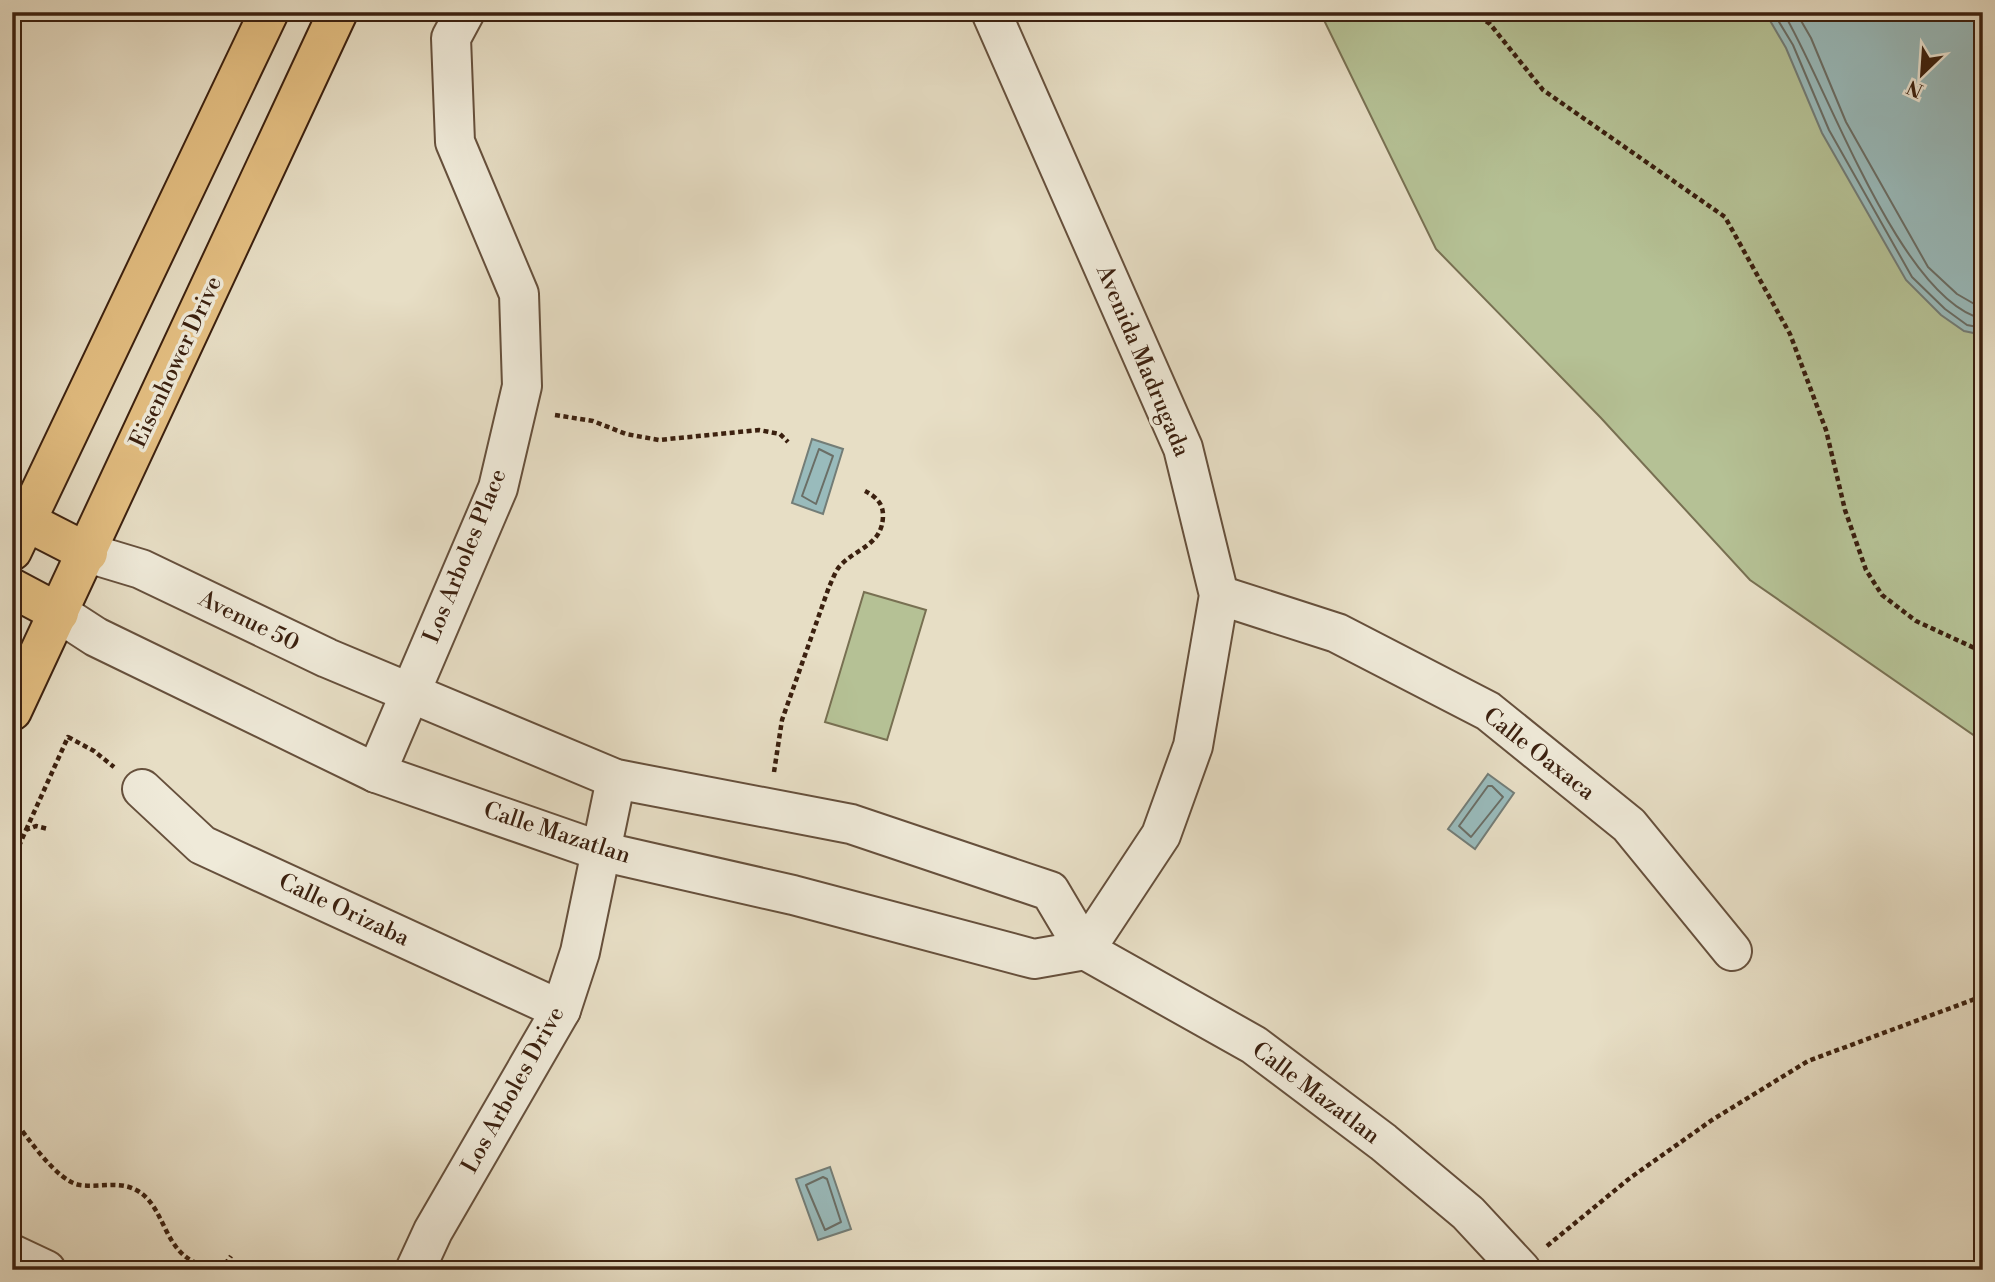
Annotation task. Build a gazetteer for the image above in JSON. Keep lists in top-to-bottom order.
{
  "streets": {
    "main road": ["Eisenhower Drive"],
    "street": [
      "Avenida Madrugada",
      "Los Arboles Place",
      "Avenue 50",
      "Calle Oaxaca",
      "Calle Mazatlan",
      "Calle Orizaba",
      "Los Arboles Drive"
    ]
  },
  "crossings": [
    ["Avenida Madrugada", "Calle Oaxaca"],
    ["Avenida Madrugada", "Calle Mazatlan"],
    ["Eisenhower Drive", "Avenue 50"],
    ["Eisenhower Drive", "Calle Mazatlan"],
    ["Los Arboles Place", "Avenue 50"],
    ["Los Arboles Place", "Calle Mazatlan"],
    ["Avenue 50", "Calle Mazatlan"],
    ["Calle Mazatlan", "Los Arboles Drive"],
    ["Calle Orizaba", "Los Arboles Drive"]
  ],
  "north": "bottom left"
}
